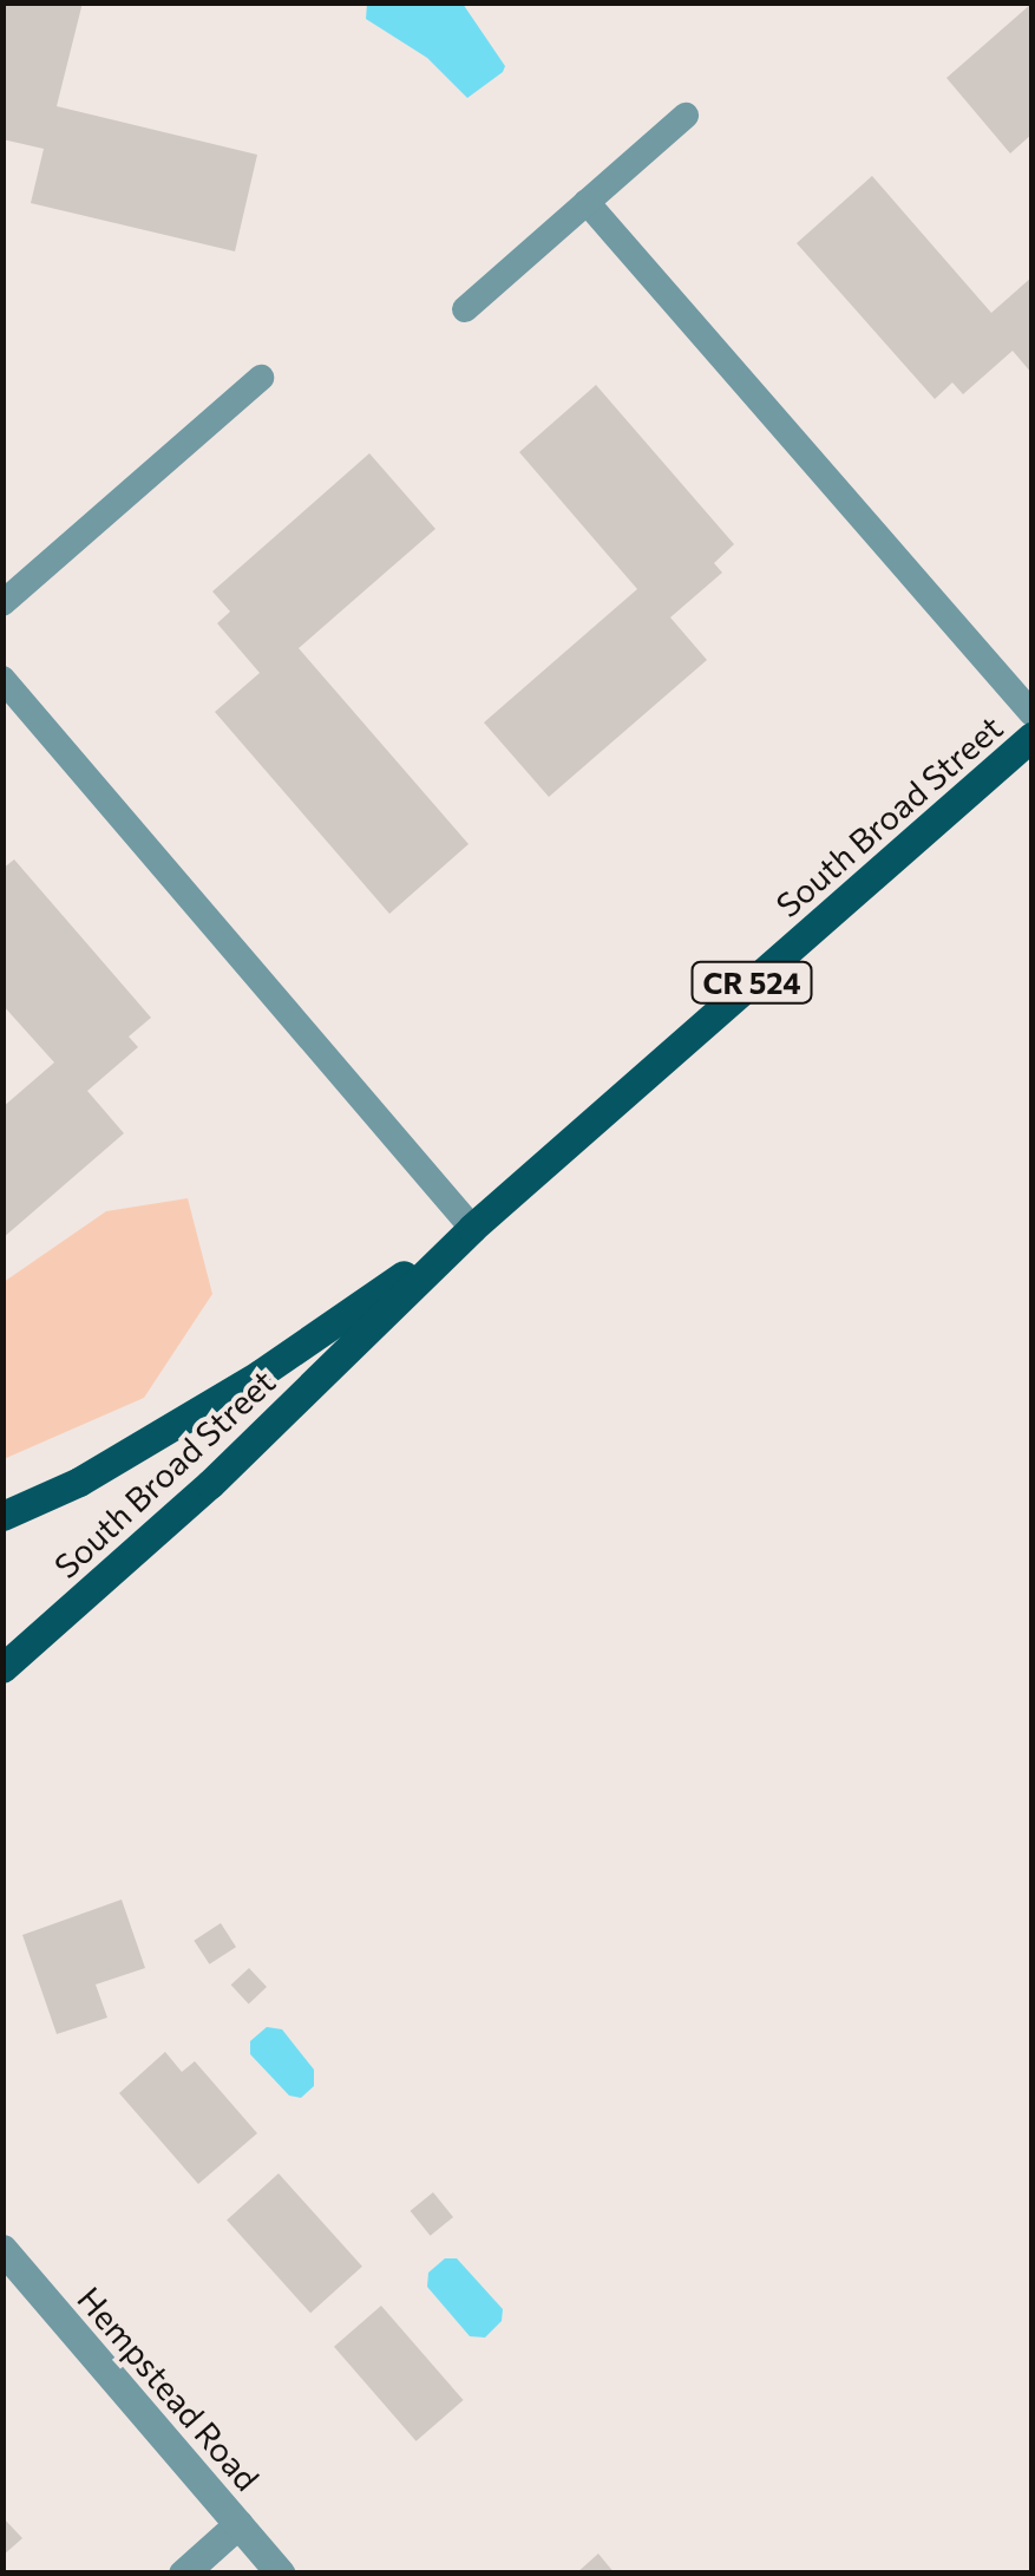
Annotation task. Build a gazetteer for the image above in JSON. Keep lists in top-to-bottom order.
{
  "streets": {
    "main road": ["South Broad Street", "CR 524"],
    "street": ["Hempstead Road"]
  }
}
